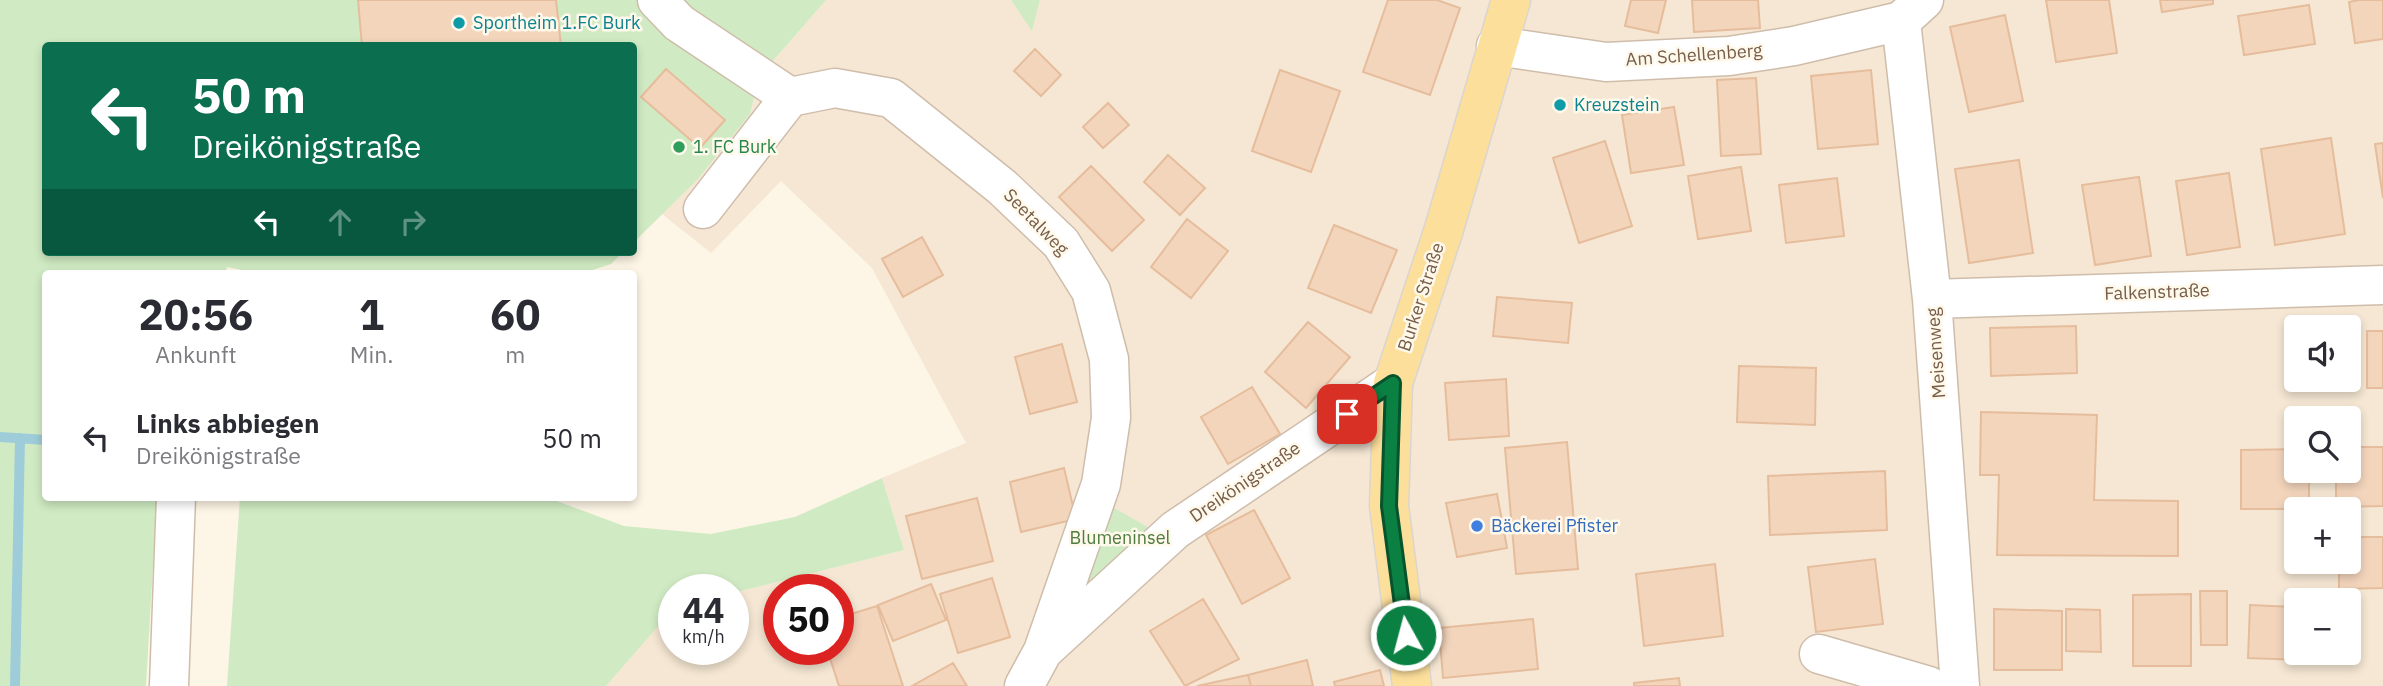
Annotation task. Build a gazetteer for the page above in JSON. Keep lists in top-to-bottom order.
{
  "streets": {
    "main road": ["Burker Straße"],
    "street": [
      "Am Schellenberg",
      "Seetalweg",
      "Falkenstraße",
      "Meisenweg",
      "Dreikönigstraße"
    ]
  },
  "crossings": [
    ["Am Schellenberg", "Burker Straße"],
    ["Am Schellenberg", "Meisenweg"],
    ["Seetalweg", "Dreikönigstraße"],
    ["Falkenstraße", "Meisenweg"],
    ["Burker Straße", "Dreikönigstraße"]
  ],
  "parks": ["Blumeninsel"],
  "places": [
    "Sportheim 1.FC Burk",
    "Kreuzstein",
    "1. FC Burk",
    "Bäckerei Pfister"
  ],
  "page": {
    "turn": ["50 m", "Dreikönigstraße"],
    "eta": [
      "20:56",
      "Ankunft",
      "1",
      "Min.",
      "60",
      "m"
    ],
    "map_buttons": ["+", "−"],
    "list": [
      {
        "name": "Links abbiegen",
        "note": "Dreikönigstraße",
        "value": "50 m"
      }
    ],
    "speed": "44 km/h",
    "limit": "50"
  }
}
